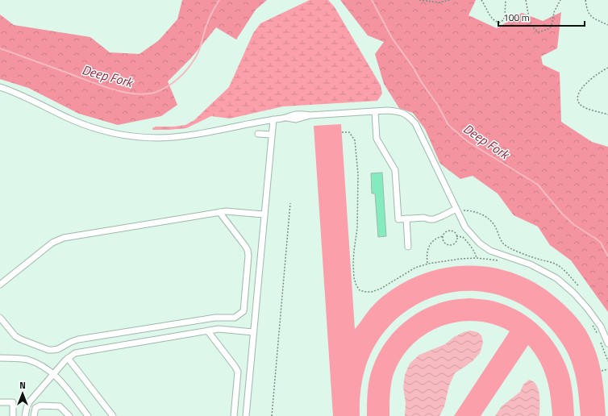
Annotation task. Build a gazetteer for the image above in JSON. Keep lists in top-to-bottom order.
{
  "water": ["Deep Fork"],
  "scale_bar": "100 m",
  "north": "top"
}
